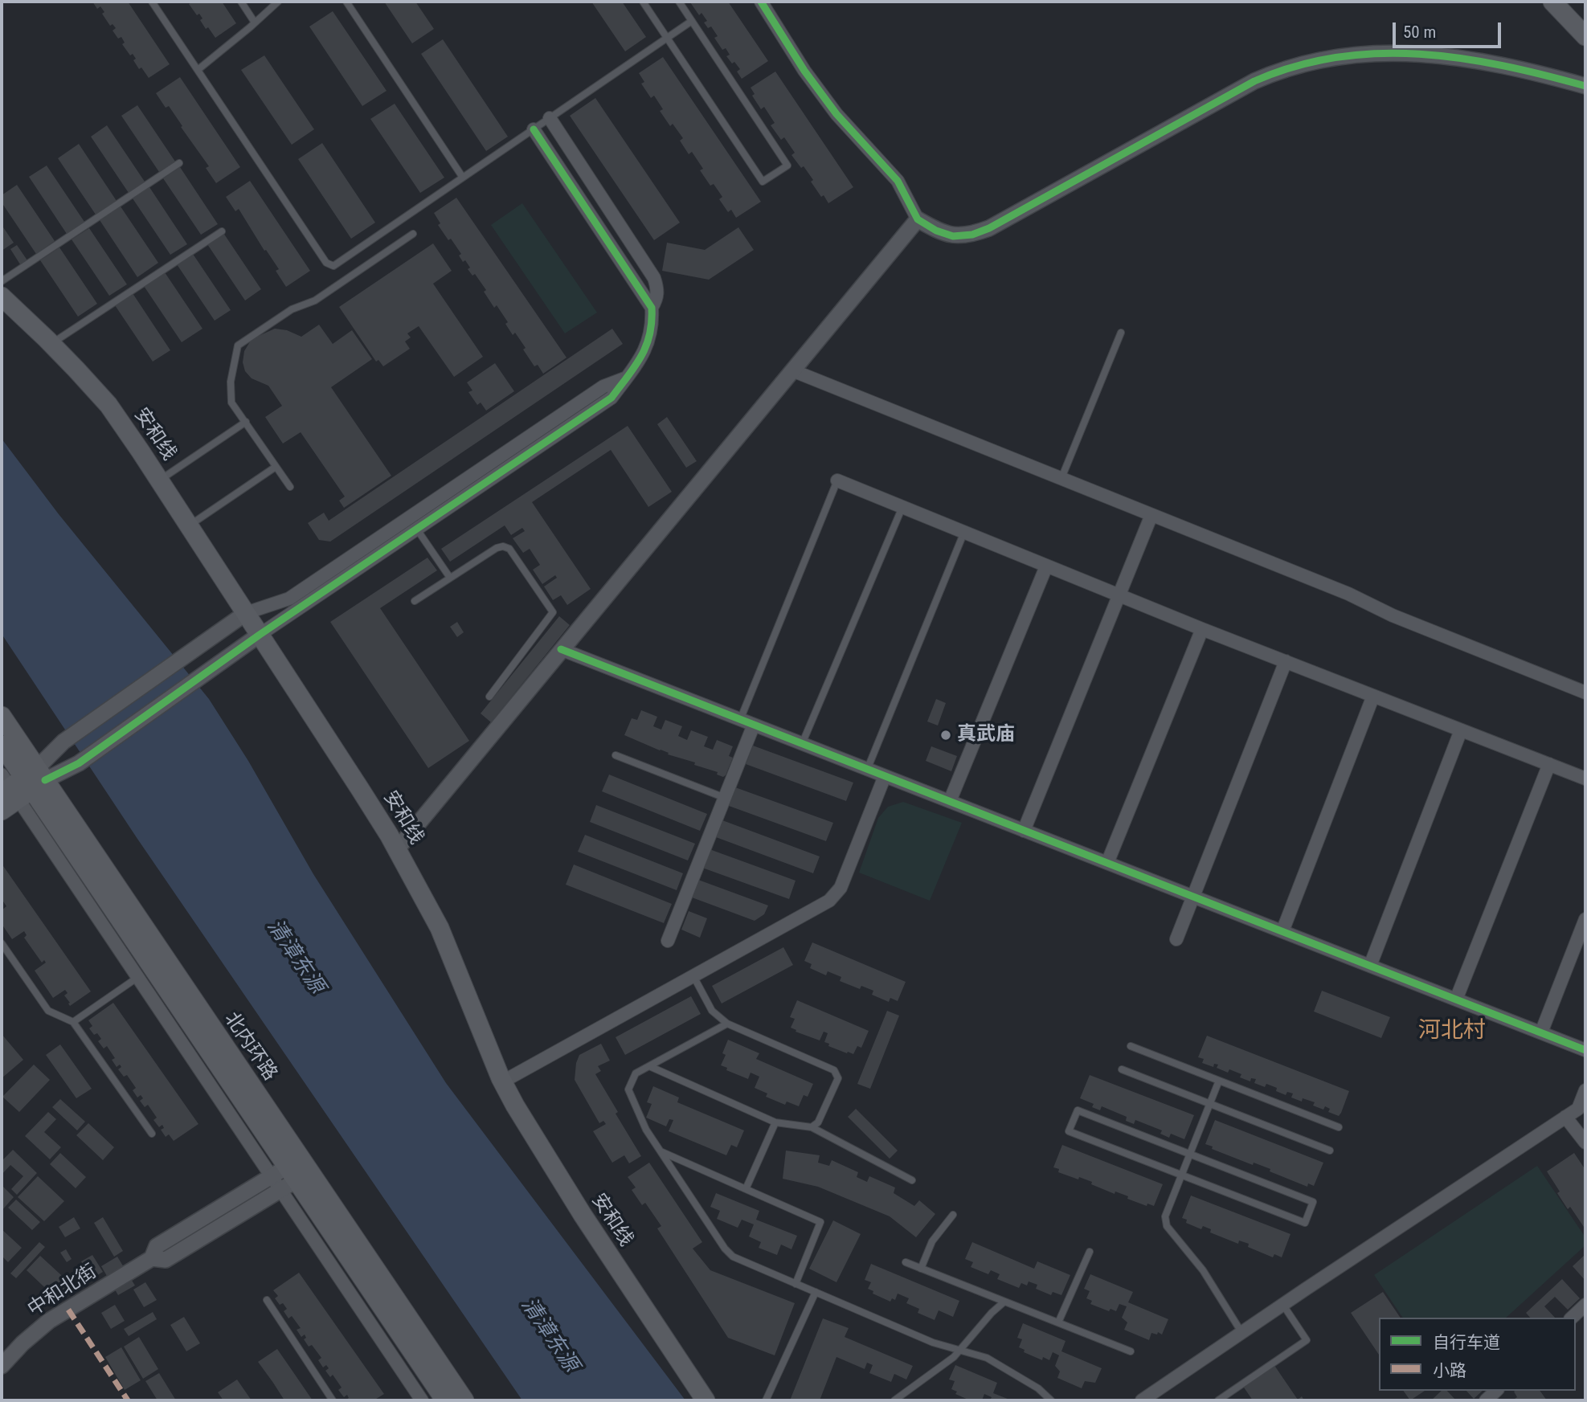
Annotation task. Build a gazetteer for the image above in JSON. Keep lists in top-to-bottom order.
{
  "streets": {
    "main road": ["安和线", "北内环路"],
    "street": ["中和北街"]
  },
  "crossings": [
    ["北内环路", "中和北街"]
  ],
  "districts": ["河北村"],
  "water": ["清漳东源"],
  "places": ["真武庙"],
  "legend": ["自行车道", "小路"],
  "scale_bar": "50 m"
}
